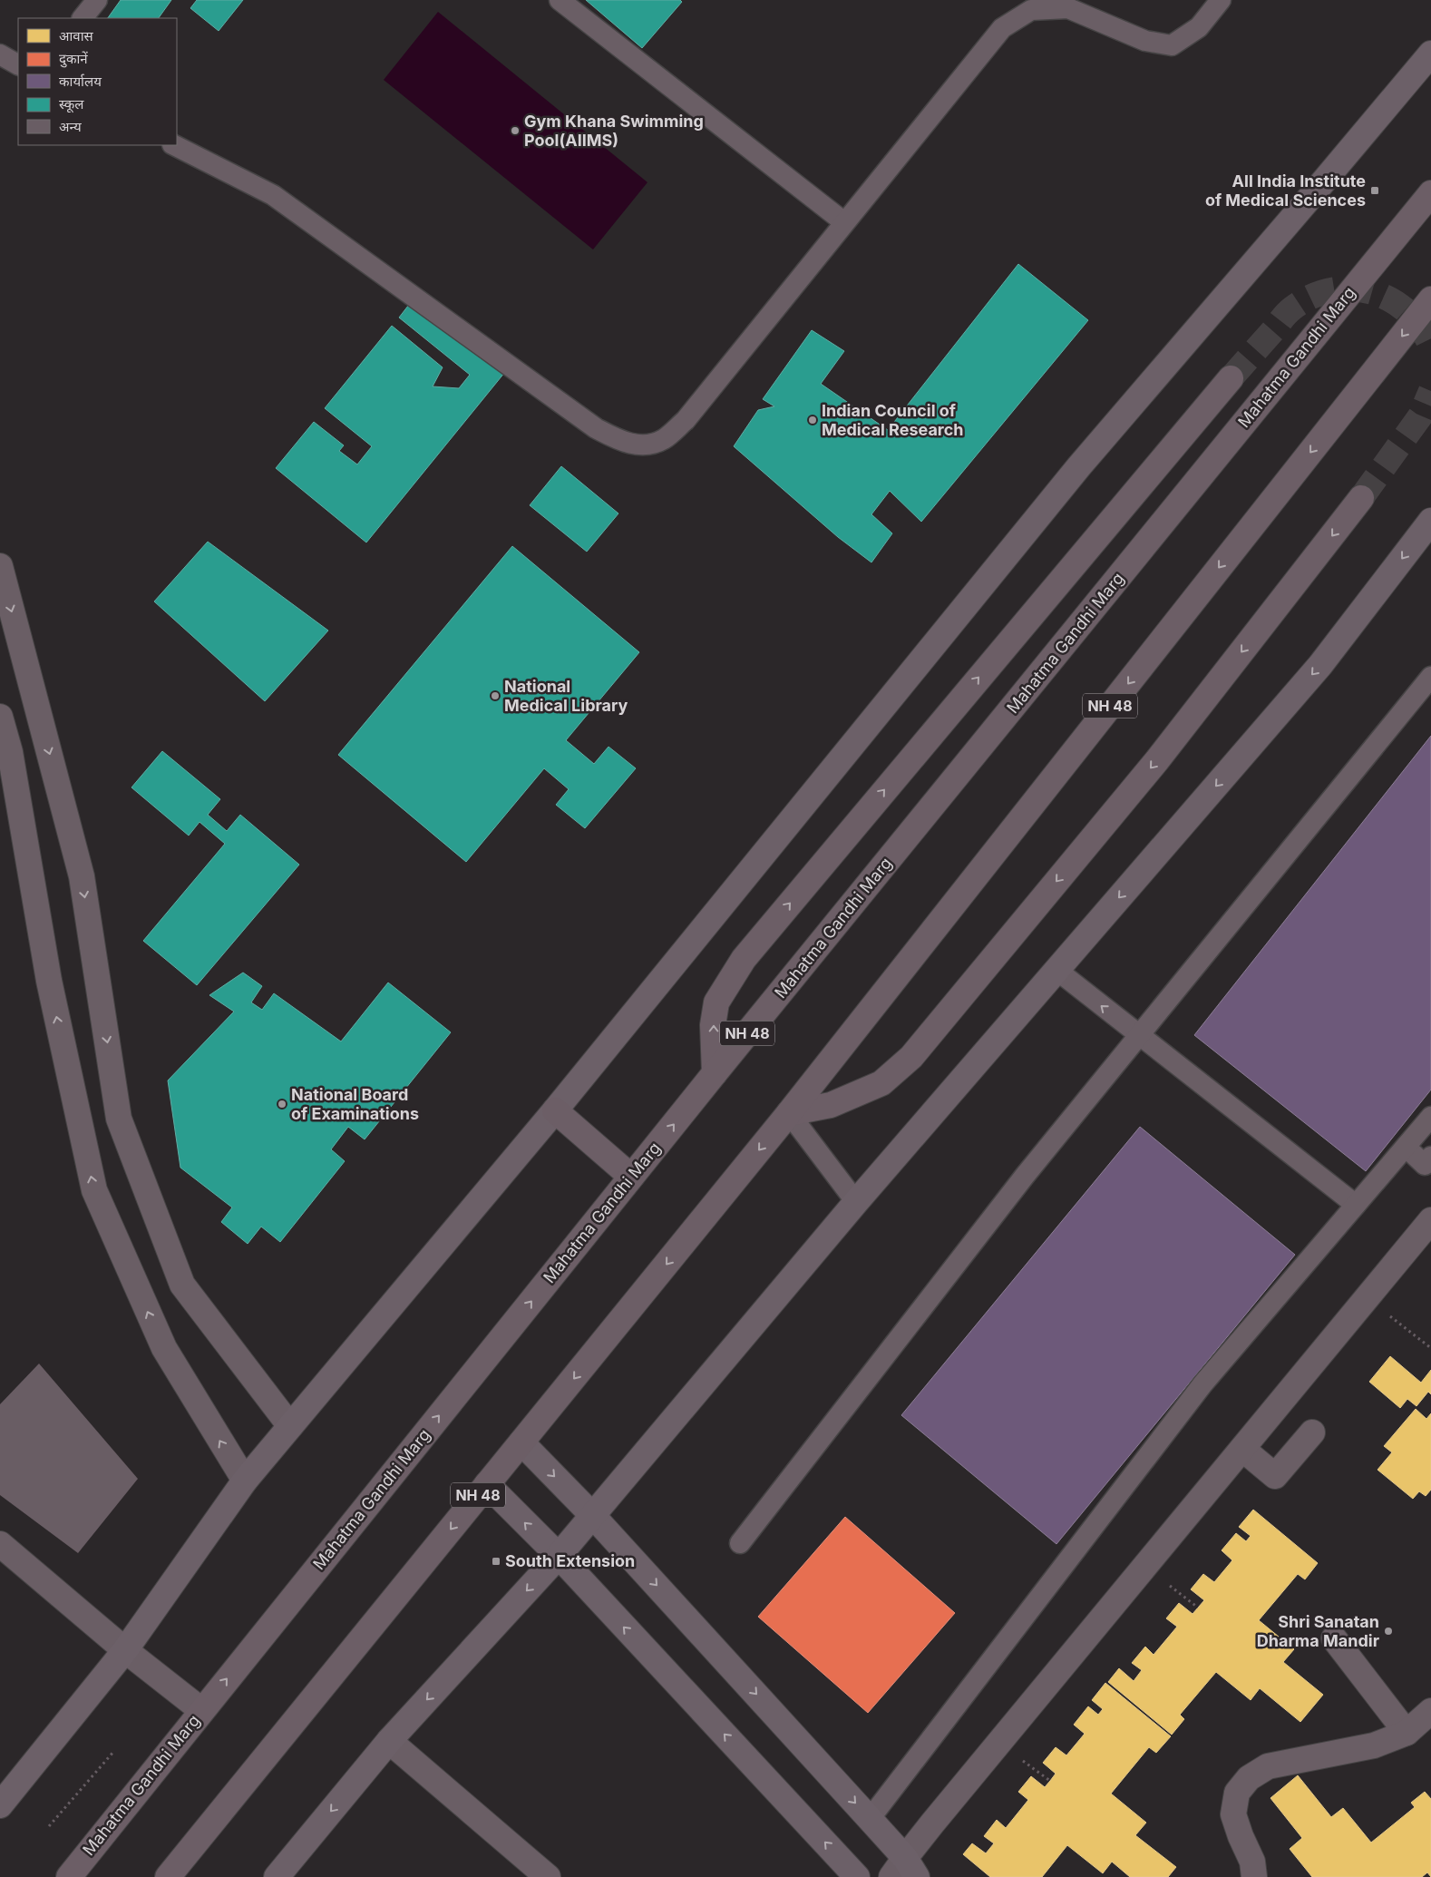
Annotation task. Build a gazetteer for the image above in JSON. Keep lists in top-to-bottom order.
{
  "streets": {
    "main road": ["Mahatma Gandhi Marg", "NH 48"]
  },
  "places": {
    "other": [
      "Gym Khana Swimming Pool(AIIMS)",
      "Indian Council of Medical Research",
      "National Medical Library",
      "National Board of Examinations",
      "Shri Sanatan Dharma Mandir"
    ],
    "transit": ["All India Institute of Medical Sciences", "South Extension"]
  },
  "legend": [
    "आवास",
    "दुकानें",
    "कार्यालय",
    "स्कूल",
    "अन्य"
  ]
}
